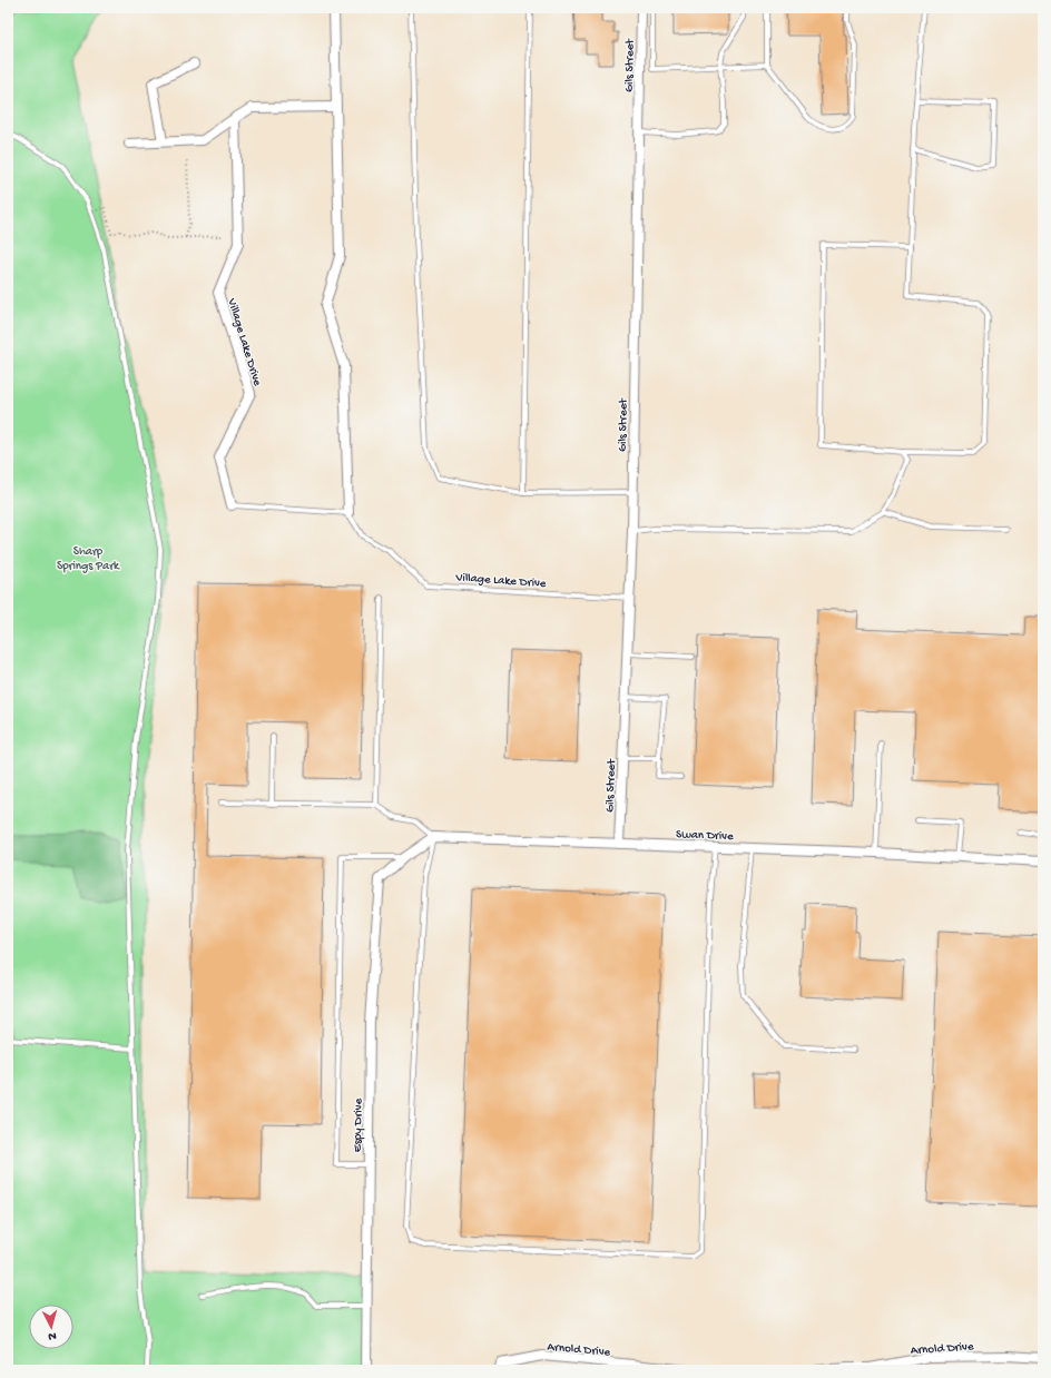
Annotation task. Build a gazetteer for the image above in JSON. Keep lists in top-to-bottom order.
{
  "streets": {
    "street": [
      "Gils Street",
      "Village Lake Drive",
      "Swan Drive",
      "Espy Drive",
      "Arnold Drive"
    ]
  },
  "crossings": [
    ["Gils Street", "Village Lake Drive"],
    ["Gils Street", "Swan Drive"]
  ],
  "parks": ["Sharp Springs Park"],
  "north": "bottom"
}
